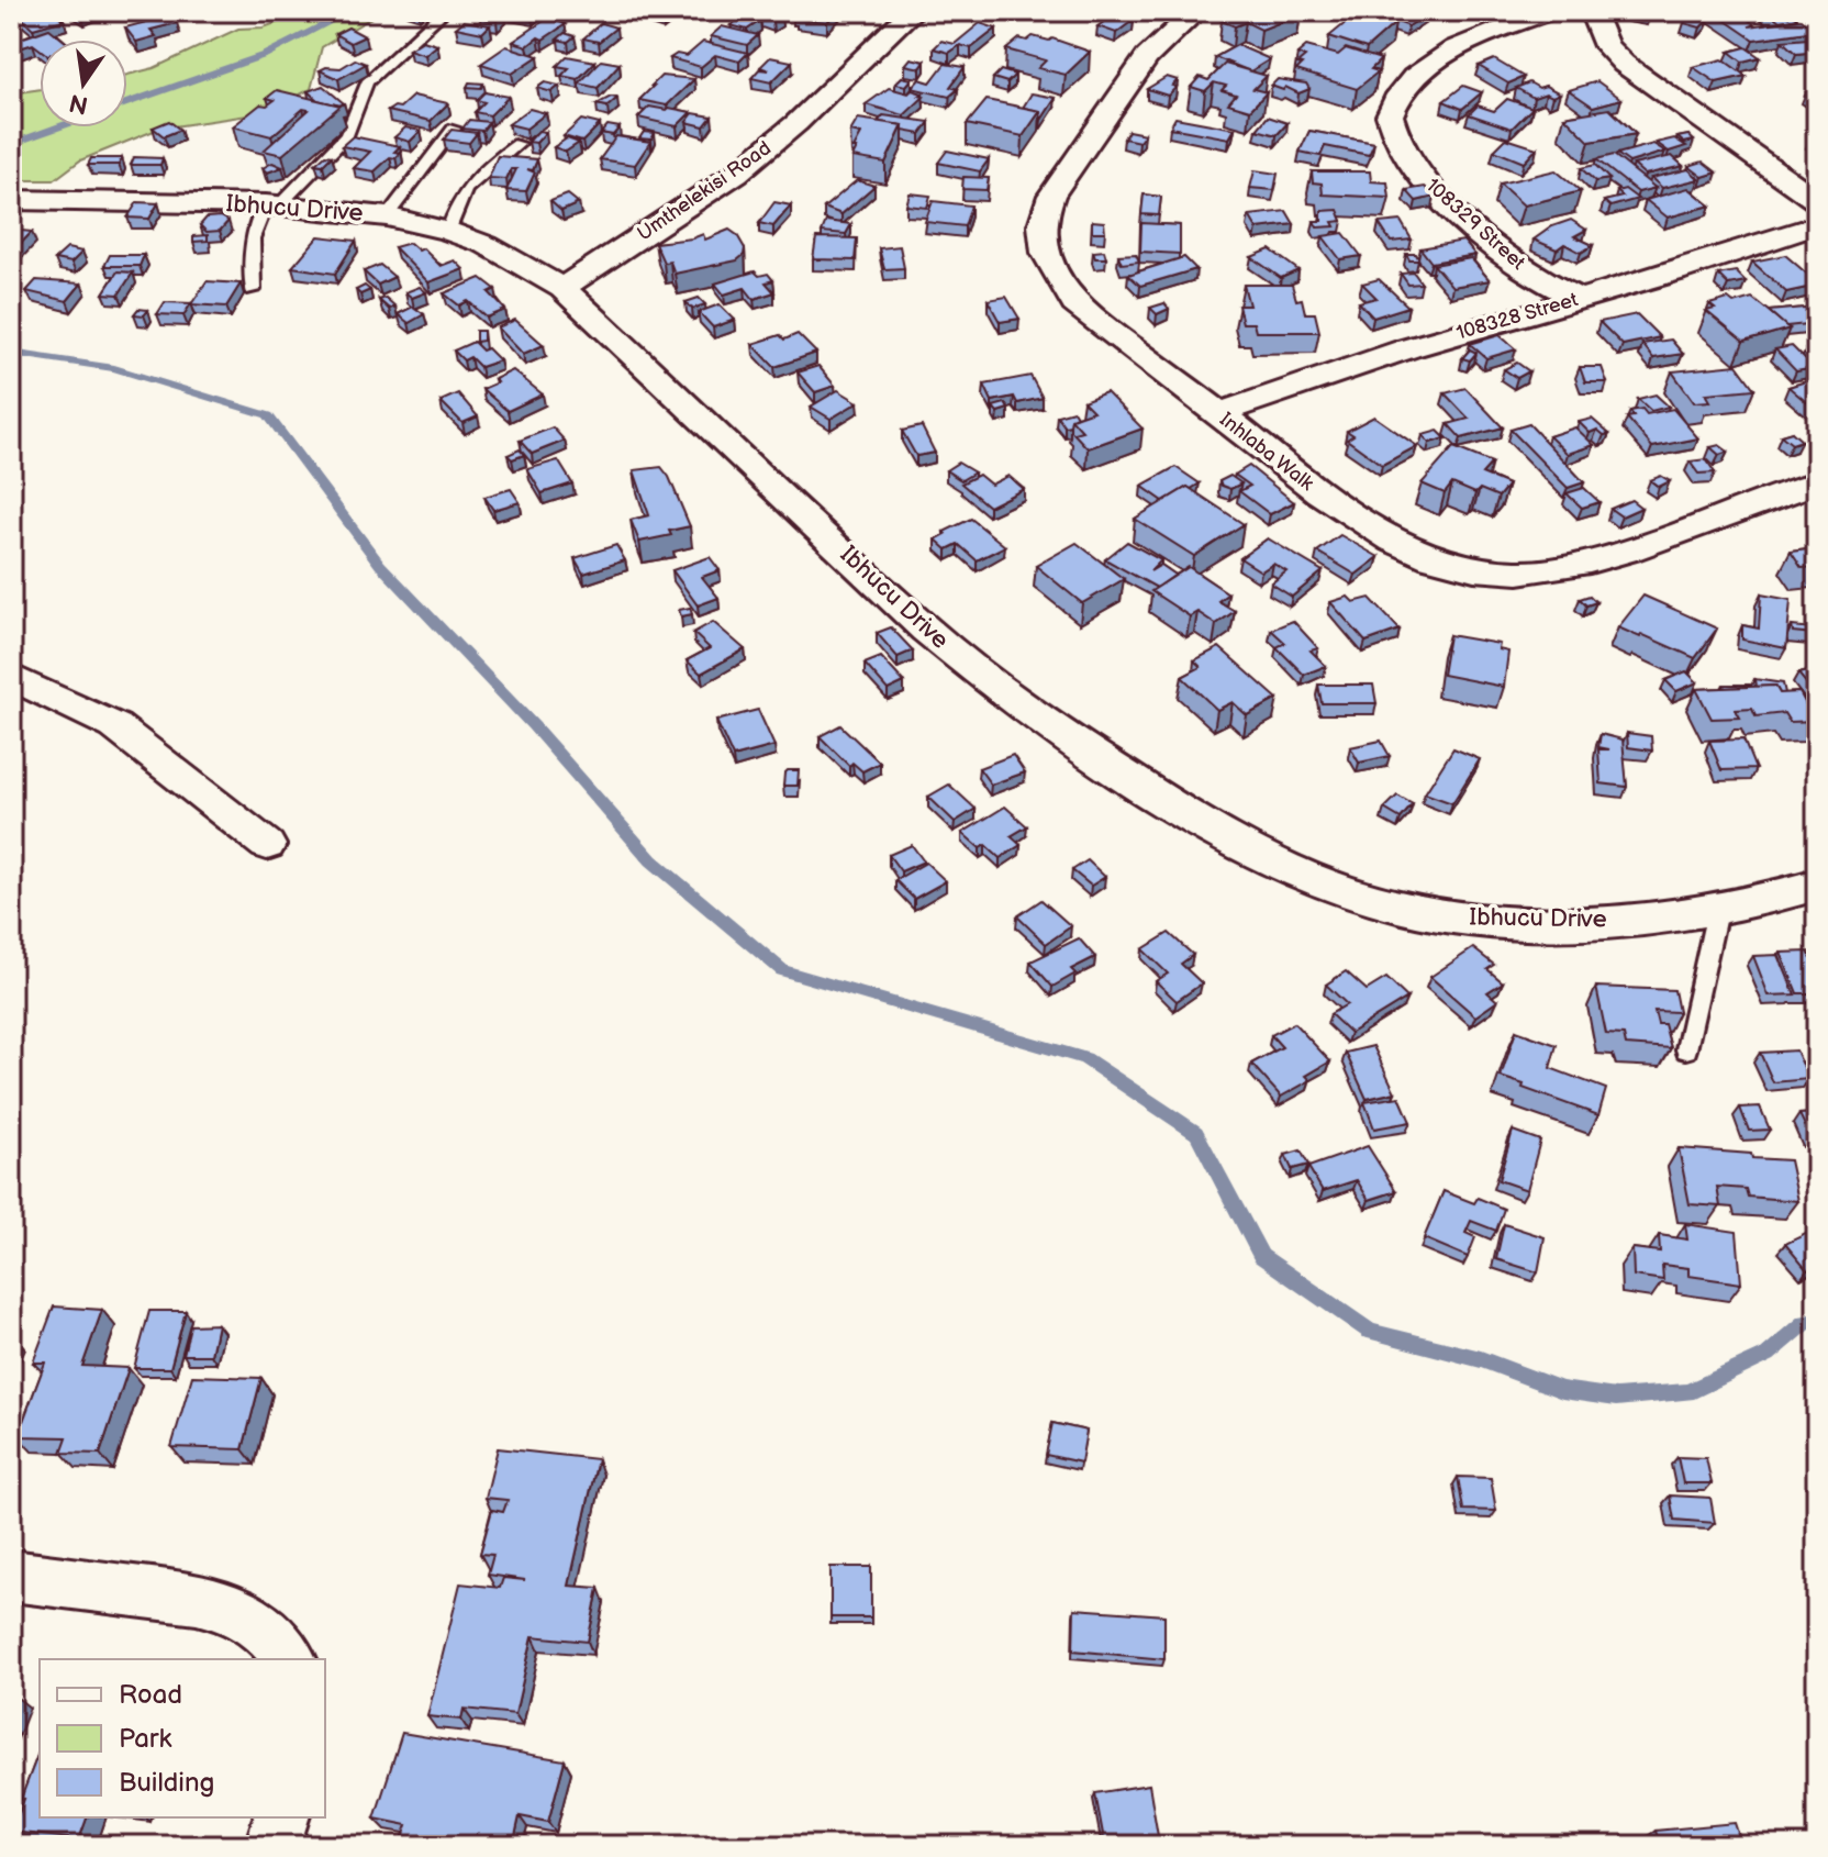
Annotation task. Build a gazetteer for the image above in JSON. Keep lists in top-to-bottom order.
{
  "streets": {
    "street": [
      "Umthelekisi Road",
      "Ibhucu Drive",
      "108329 Street",
      "108328 Street",
      "Inhlaba Walk"
    ]
  },
  "crossings": [
    ["Umthelekisi Road", "Ibhucu Drive"],
    ["108329 Street", "108328 Street"],
    ["108328 Street", "Inhlaba Walk"]
  ],
  "legend": ["Road", "Park", "Building"],
  "north": "bottom"
}
